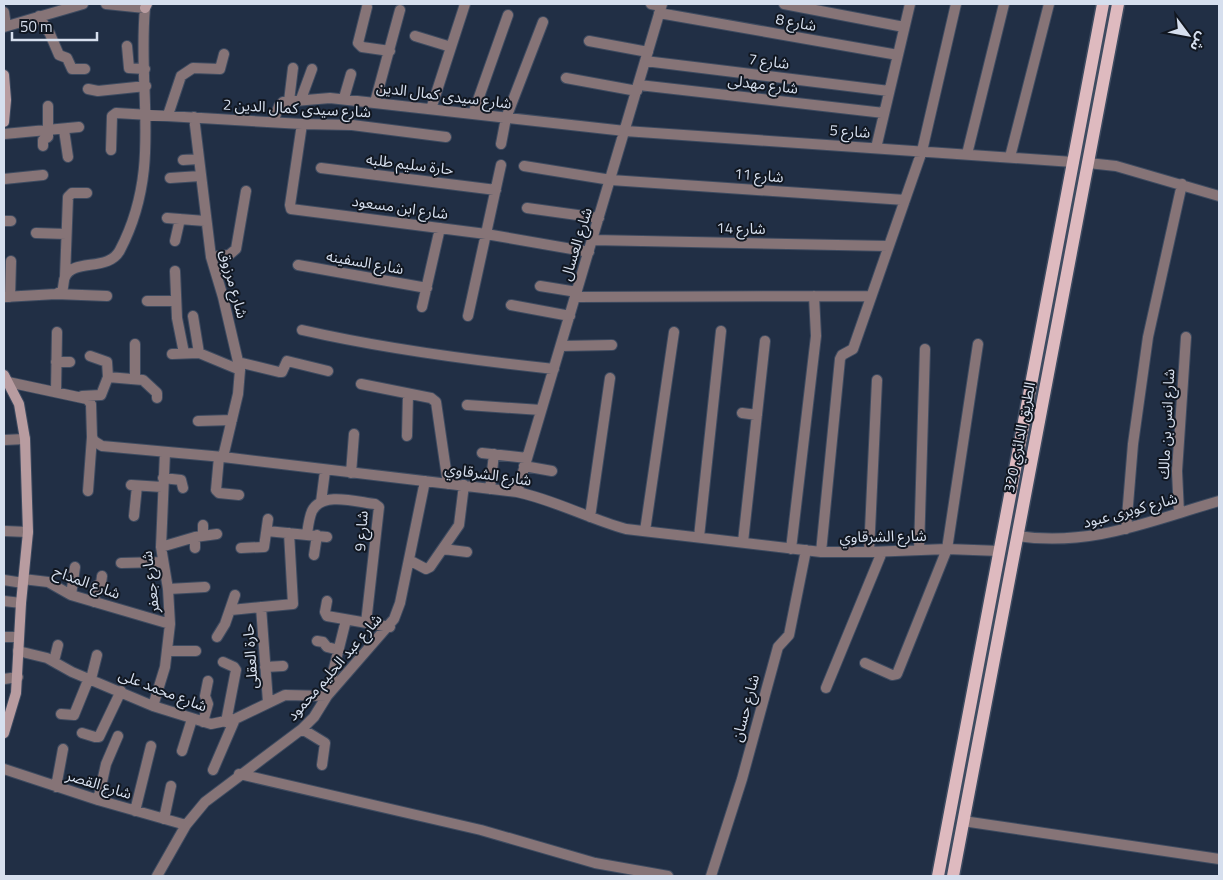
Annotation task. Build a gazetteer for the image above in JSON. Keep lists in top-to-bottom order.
{
  "streets": {
    "main road": ["الطريق الدائري 320"],
    "street": [
      "شارع 8",
      "شارع 7",
      "شارع مهدلى",
      "شارع سيدى كمال الدين",
      "شارع سيدى كمال الدين 2",
      "شارع 5",
      "حارة سليم طلبه",
      "شارع 11",
      "شارع ابن مسعود",
      "شارع 14",
      "شارع العسال",
      "شارع السفينه",
      "شارع مرزوق",
      "شارع انس بن مالك",
      "شارع الشرقاوي",
      "شارع كوبرى عبود",
      "شارع 9",
      "شارع المداح",
      "شارع جعفر",
      "حارة العقلى",
      "شارع عبد الحليم محمود",
      "شارع محمد على",
      "شارع حسان",
      "شارع القصر"
    ]
  },
  "crossings": [
    ["شارع 8", "شارع العسال"],
    ["شارع 7", "شارع العسال"],
    ["شارع مهدلى", "شارع العسال"],
    ["شارع سيدى كمال الدين", "شارع 5"],
    ["شارع سيدى كمال الدين", "شارع العسال"],
    ["شارع سيدى كمال الدين 2", "شارع ابن مسعود"],
    ["شارع سيدى كمال الدين 2", "شارع مرزوق"],
    ["شارع 5", "شارع العسال"],
    ["شارع 5", "الطريق الدائري 320"],
    ["شارع 11", "شارع العسال"],
    ["شارع ابن مسعود", "شارع العسال"],
    ["شارع 14", "شارع العسال"],
    ["شارع العسال", "شارع الشرقاوي"],
    ["شارع مرزوق", "شارع الشرقاوي"],
    ["شارع انس بن مالك", "شارع كوبرى عبود"],
    ["الطريق الدائري 320", "شارع الشرقاوي"],
    ["الطريق الدائري 320", "شارع كوبرى عبود"],
    ["شارع الشرقاوي", "شارع جعفر"],
    ["شارع الشرقاوي", "شارع عبد الحليم محمود"],
    ["شارع الشرقاوي", "شارع حسان"],
    ["شارع المداح", "شارع جعفر"],
    ["شارع جعفر", "شارع محمد على"],
    ["حارة العقلى", "شارع محمد على"],
    ["شارع عبد الحليم محمود", "شارع محمد على"],
    ["شارع عبد الحليم محمود", "شارع القصر"]
  ],
  "scale_bar": "50 m",
  "north": "bottom right"
}
